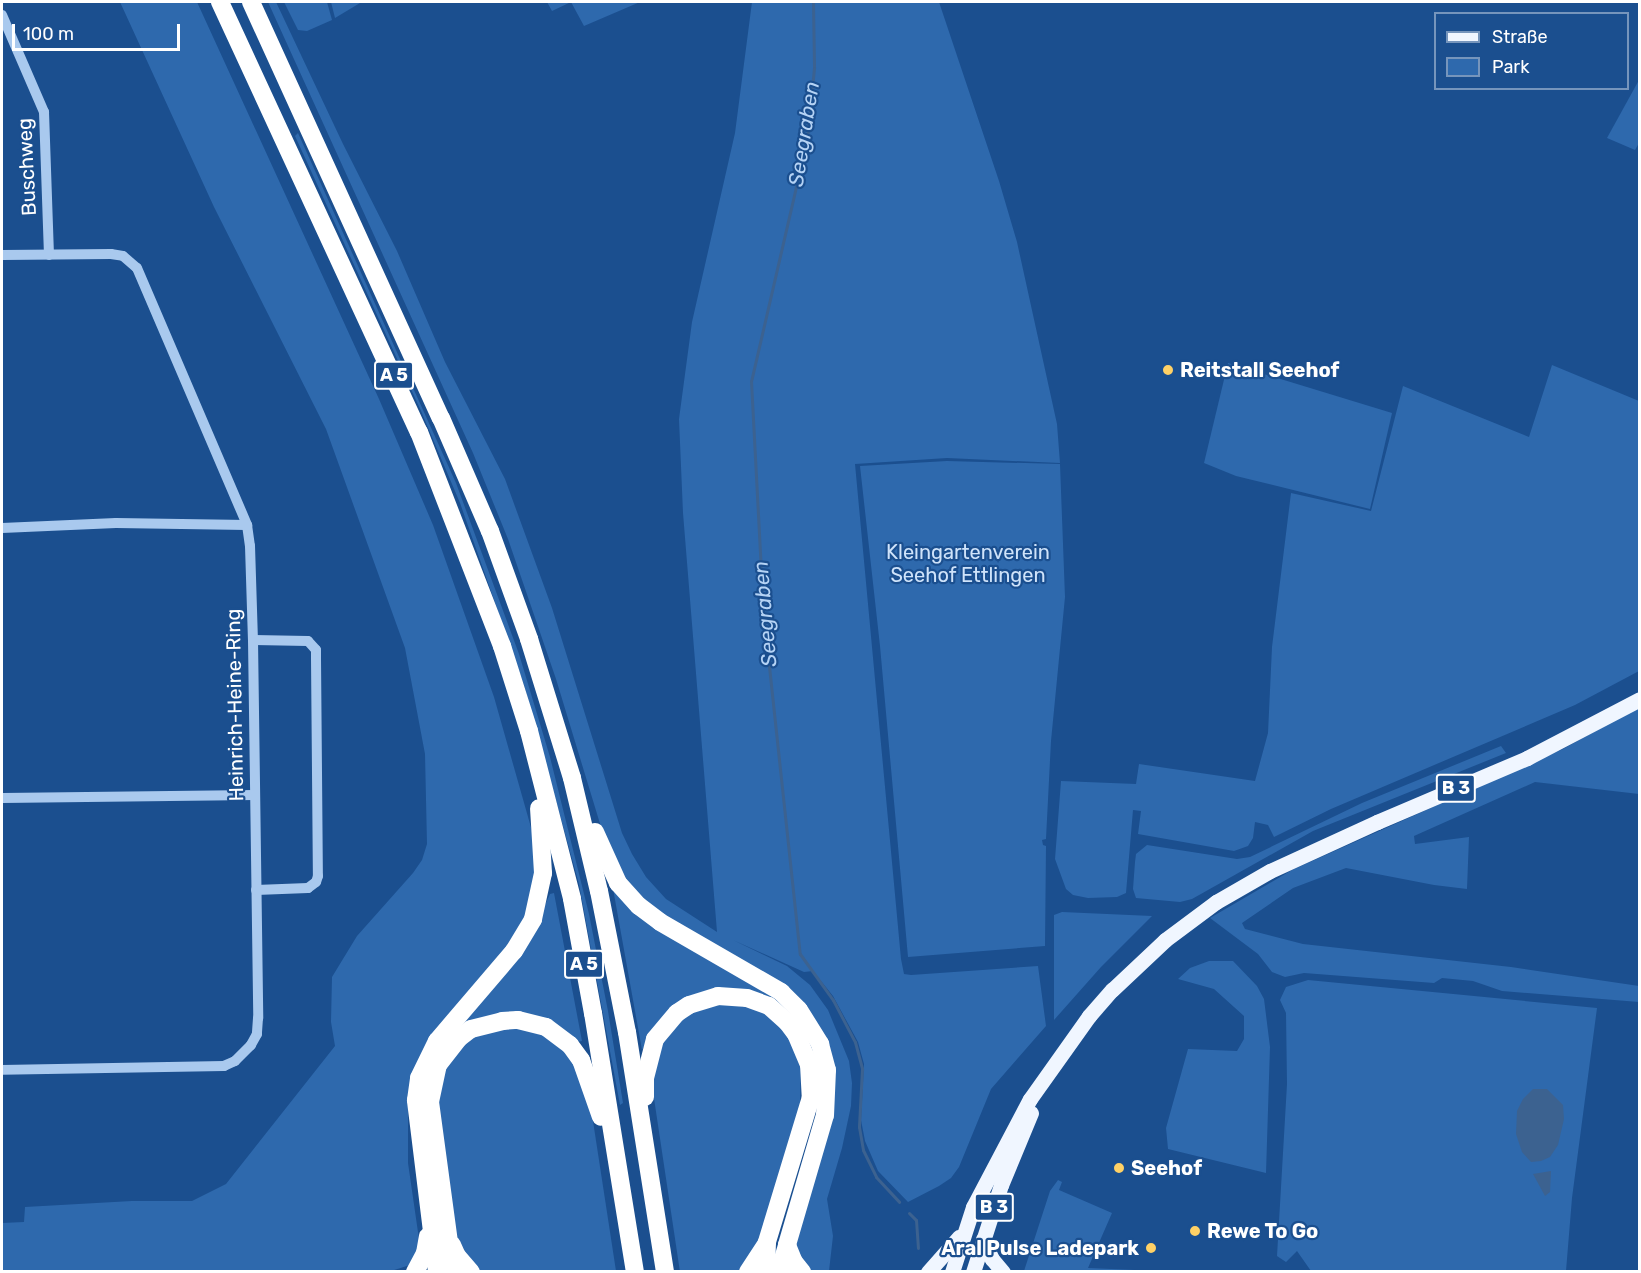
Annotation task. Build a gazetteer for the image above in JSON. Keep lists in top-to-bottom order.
{
  "streets": {
    "highway": ["A 5"],
    "main road": ["B 3"],
    "street": ["Buschweg", "Heinrich-Heine-Ring"]
  },
  "crossings": [
    ["Buschweg", "Heinrich-Heine-Ring"]
  ],
  "water": ["Seegraben"],
  "parks": ["Kleingartenverein Seehof Ettlingen"],
  "places": [
    "Reitstall Seehof",
    "Seehof",
    "Rewe To Go",
    "Aral Pulse Ladepark"
  ],
  "legend": ["Straße", "Park"],
  "scale_bar": "100 m"
}
